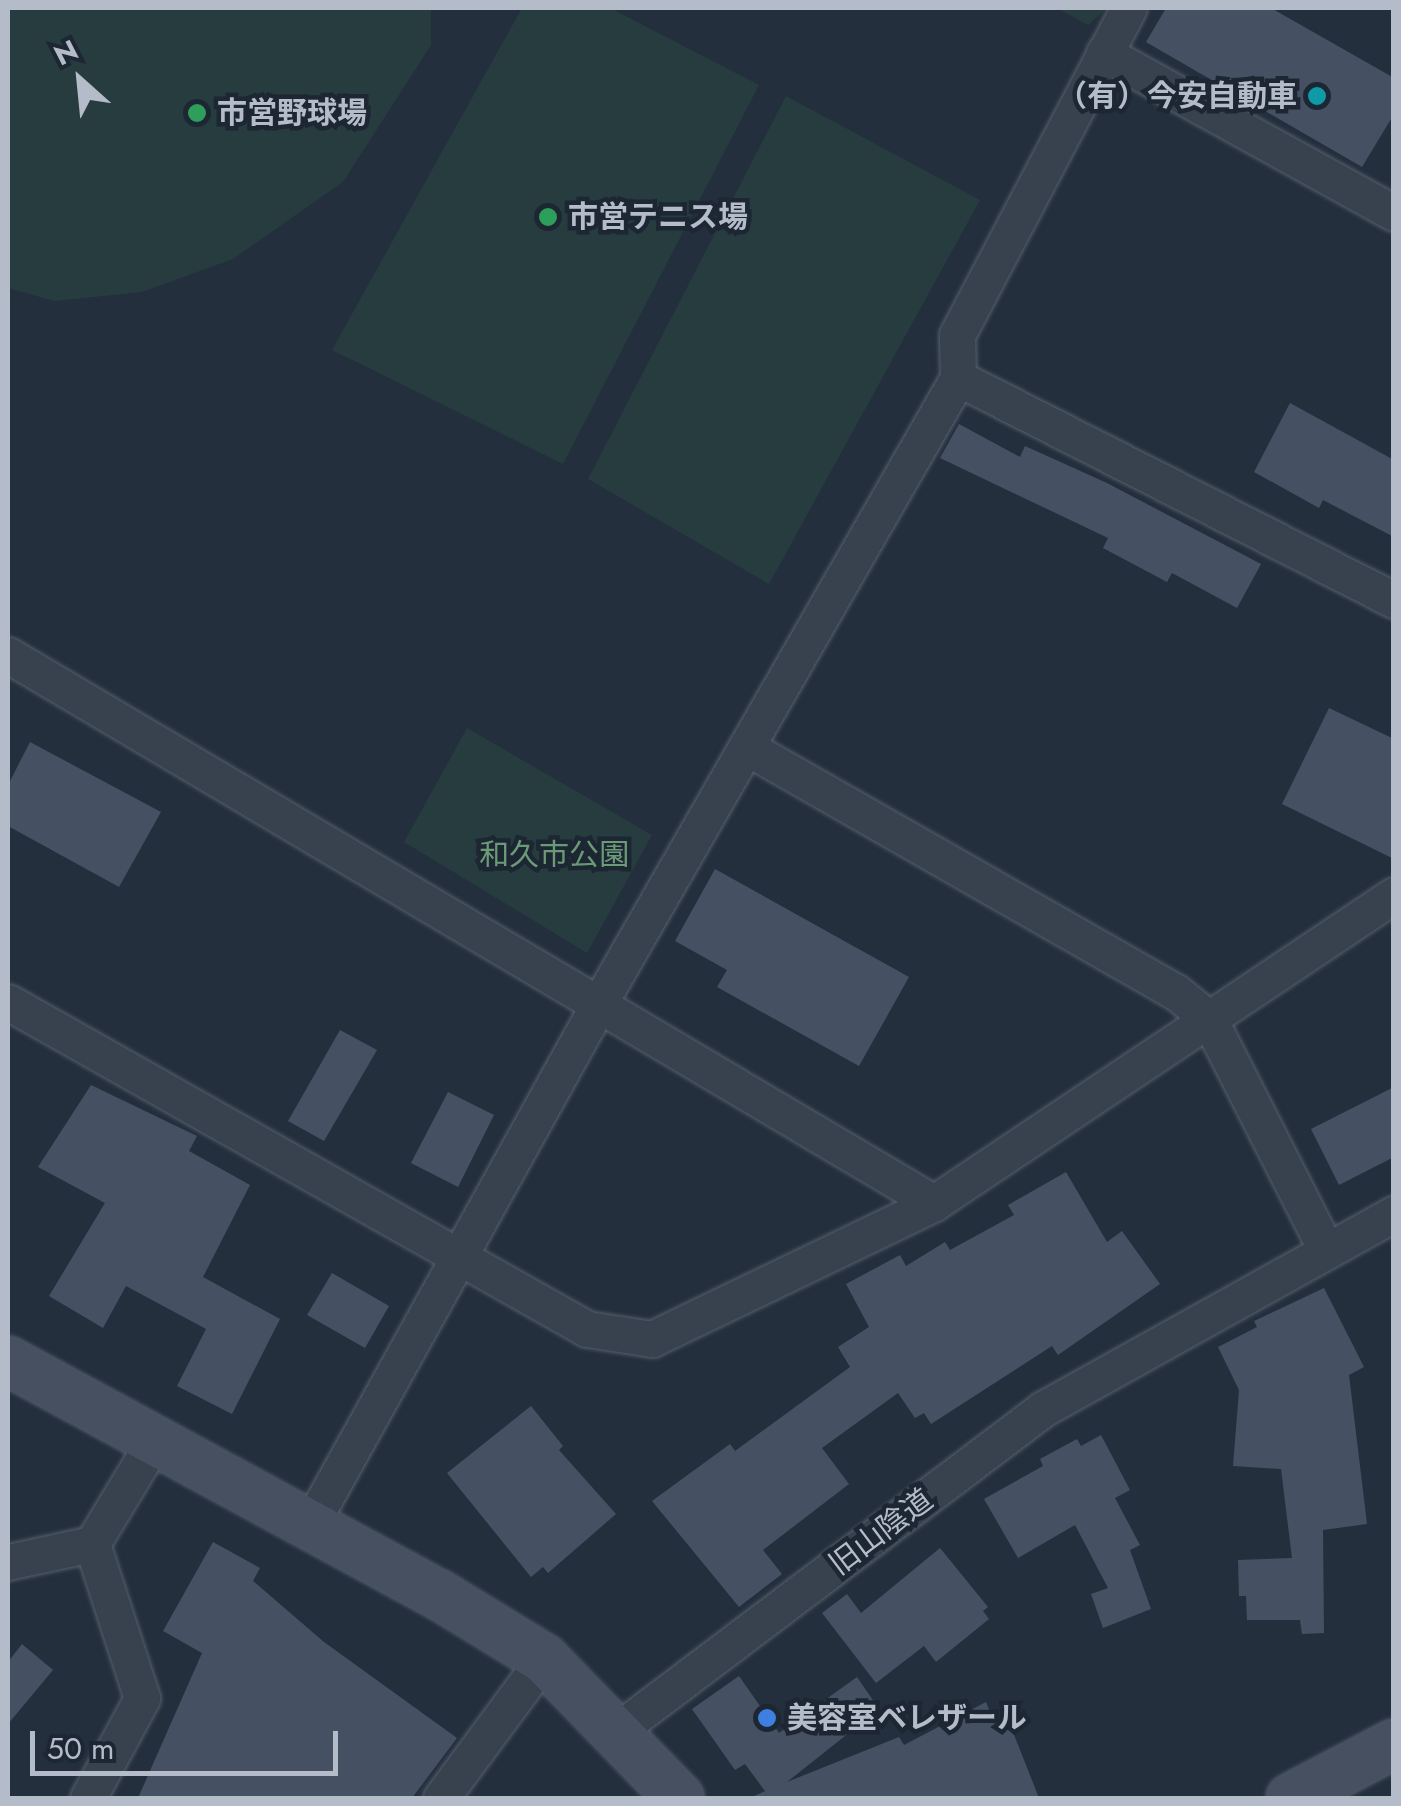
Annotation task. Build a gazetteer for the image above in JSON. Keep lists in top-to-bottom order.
{
  "streets": {
    "street": ["旧山陰道"]
  },
  "parks": ["和久市公園"],
  "places": [
    "（有）今安自動車",
    "市営野球場",
    "市営テニス場",
    "美容室ベレザール"
  ],
  "scale_bar": "50 m",
  "north": "top left"
}
